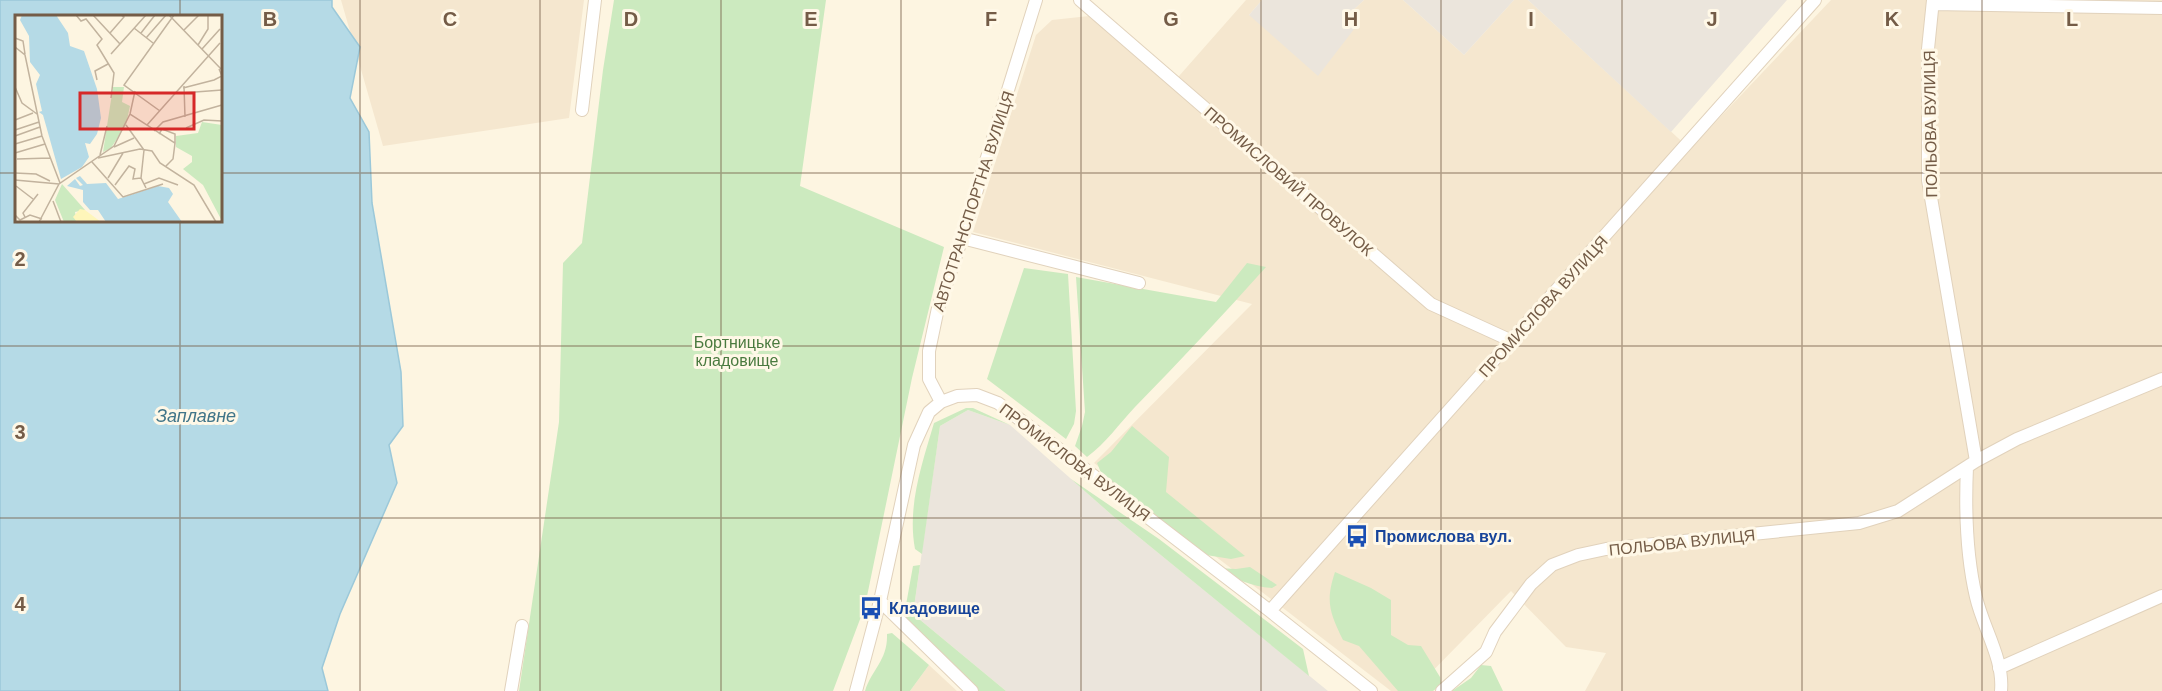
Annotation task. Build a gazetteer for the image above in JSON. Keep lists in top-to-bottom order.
{
  "streets": {
    "street": [
      "ПОЛЬОВА ВУЛИЦЯ",
      "ПРОМИСЛОВИЙ ПРОВУЛОК",
      "АВТОТРАНСПОРТНА ВУЛИЦЯ",
      "ПРОМИСЛОВА ВУЛИЦЯ"
    ]
  },
  "crossings": [
    ["ПРОМИСЛОВИЙ ПРОВУЛОК", "ПРОМИСЛОВА ВУЛИЦЯ"],
    ["АВТОТРАНСПОРТНА ВУЛИЦЯ", "ПРОМИСЛОВА ВУЛИЦЯ"]
  ],
  "water": ["Заплавне"],
  "parks": ["Бортницьке кладовище"],
  "places": {
    "bus stop": ["Промислова вул.", "Кладовище"]
  },
  "grid": {
    "columns": [
      "B",
      "C",
      "D",
      "E",
      "F",
      "G",
      "H",
      "I",
      "J",
      "K",
      "L"
    ],
    "rows": ["2", "3", "4"]
  }
}
